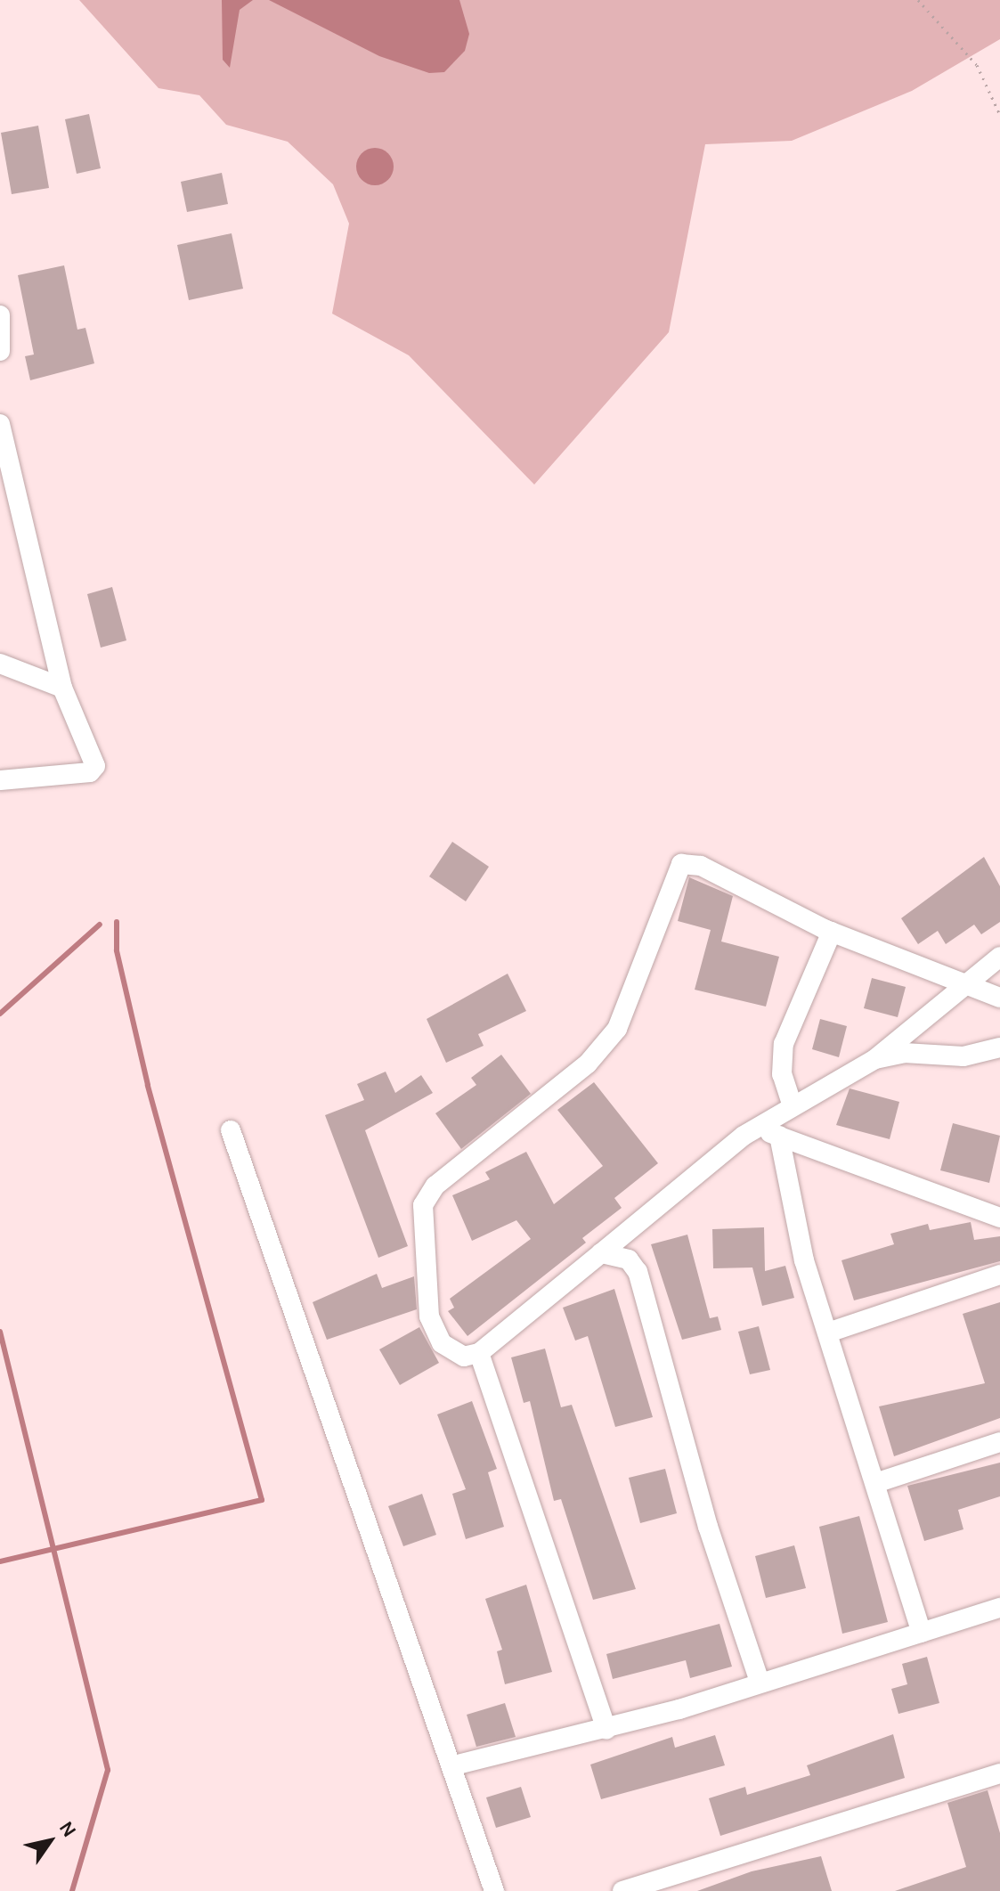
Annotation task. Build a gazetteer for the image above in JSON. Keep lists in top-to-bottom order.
{
  "north": "top right"
}
